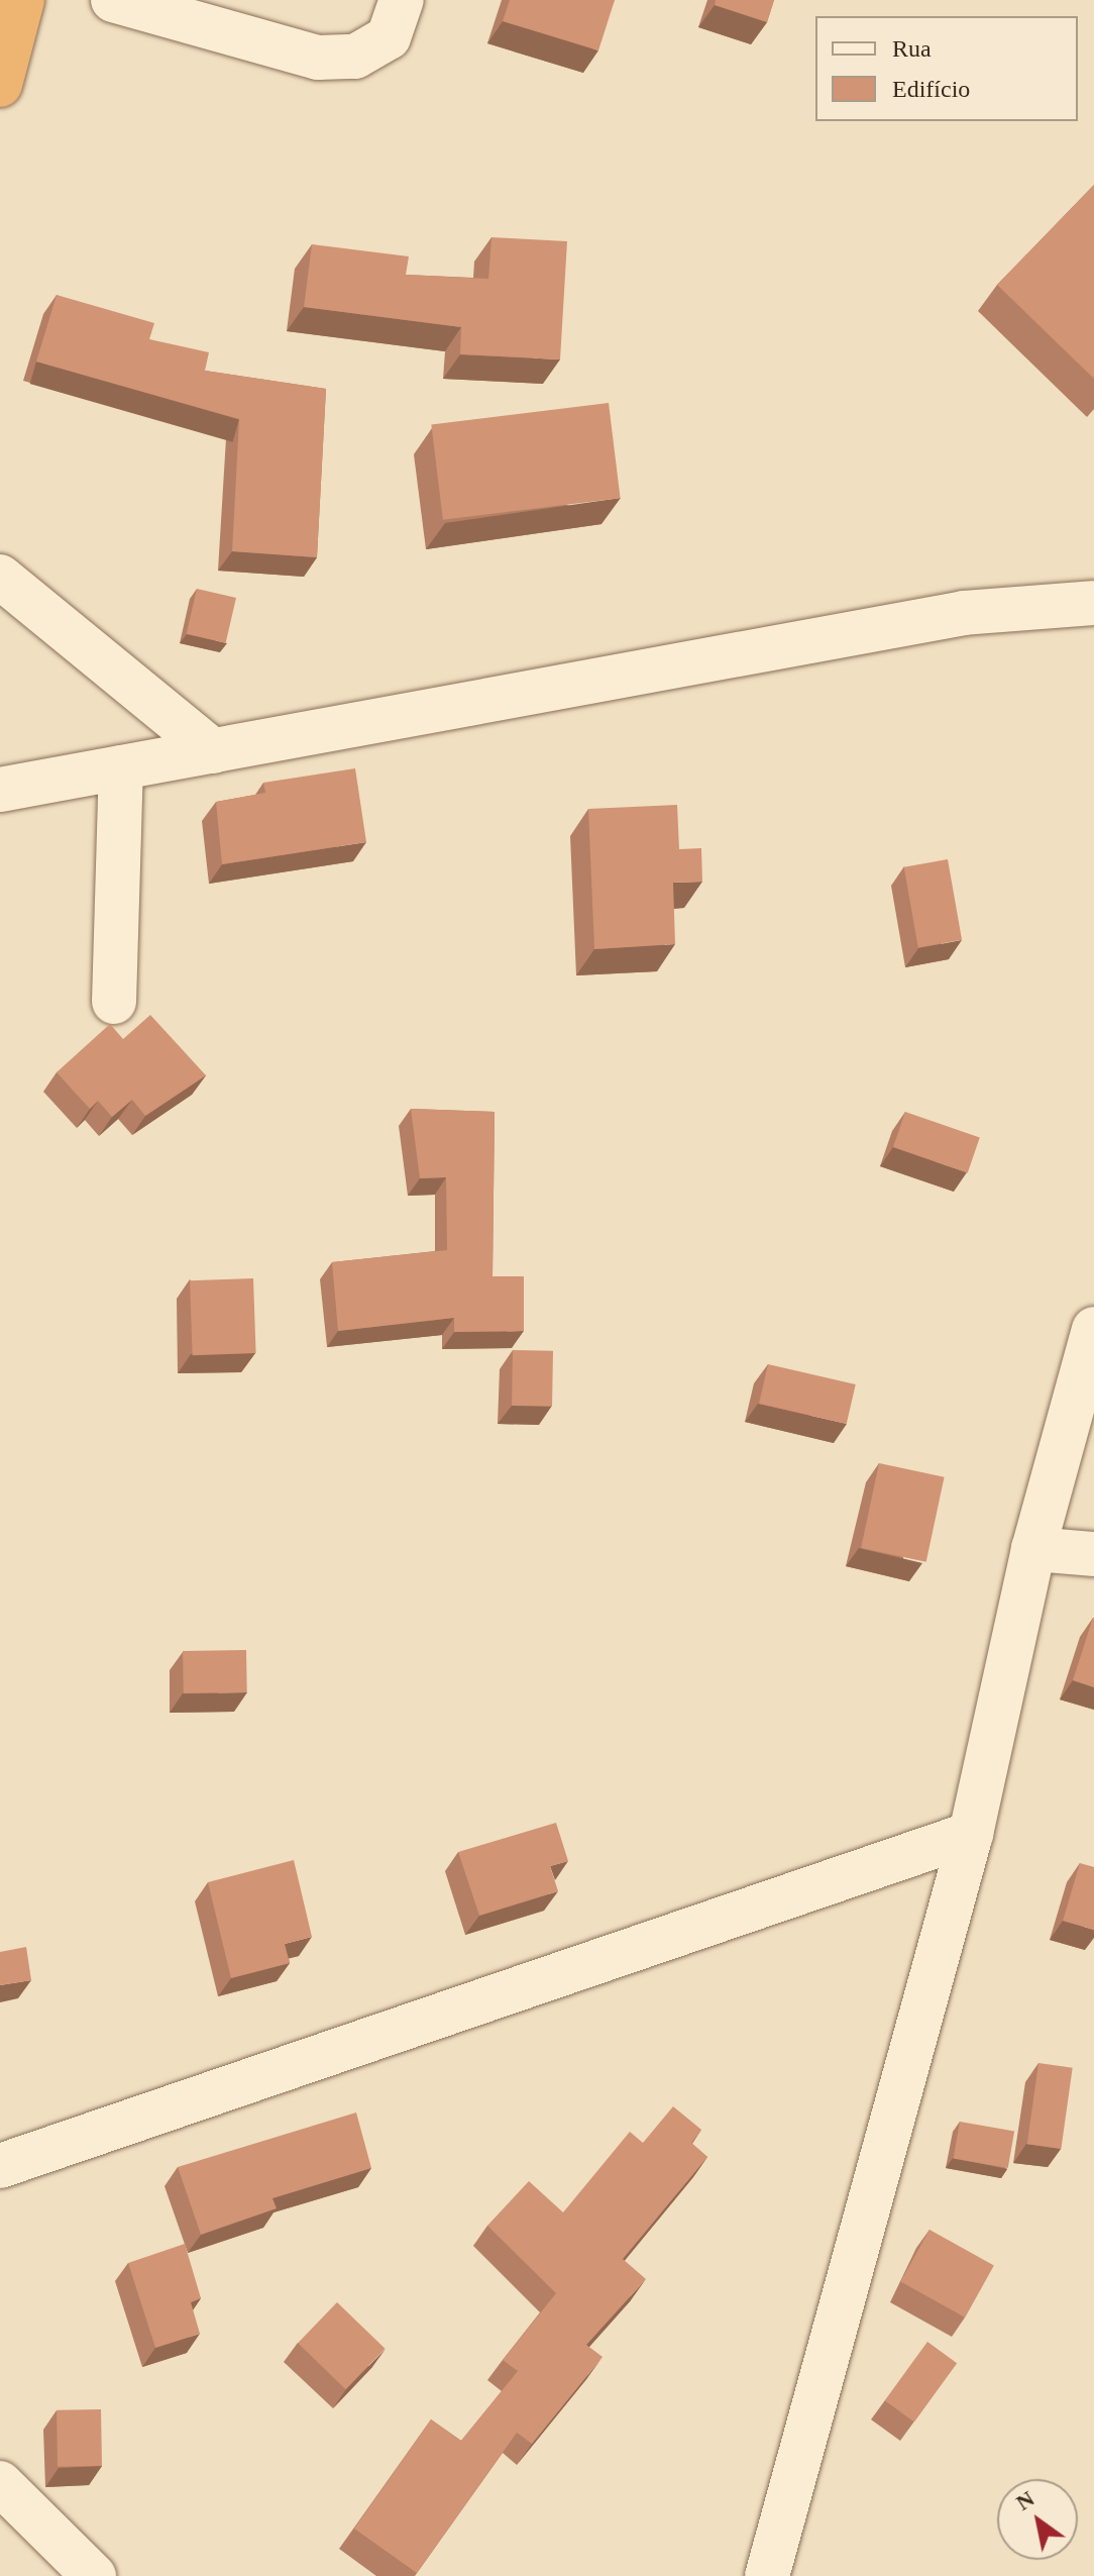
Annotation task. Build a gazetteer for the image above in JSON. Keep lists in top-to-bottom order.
{
  "legend": ["Rua", "Edifício"],
  "north": "top left"
}
